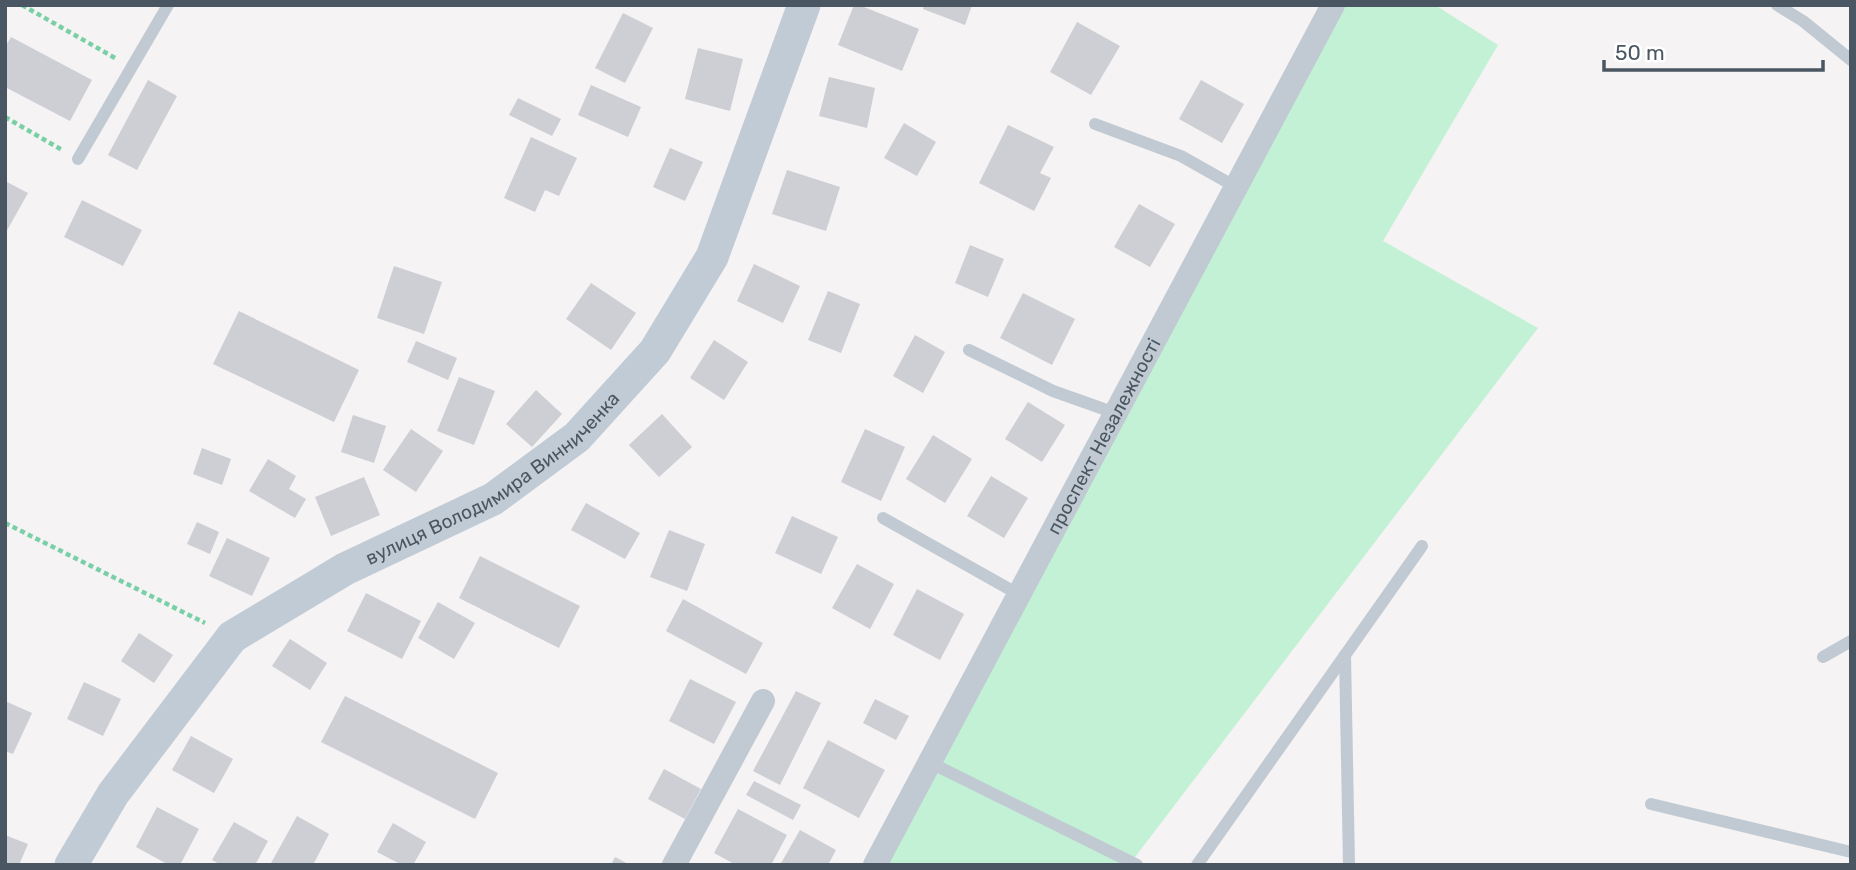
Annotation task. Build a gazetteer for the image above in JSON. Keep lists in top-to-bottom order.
{
  "streets": {
    "main road": ["вулиця Володимира Винниченка"],
    "street": ["проспект Незалежності"]
  },
  "scale_bar": "50 m"
}
